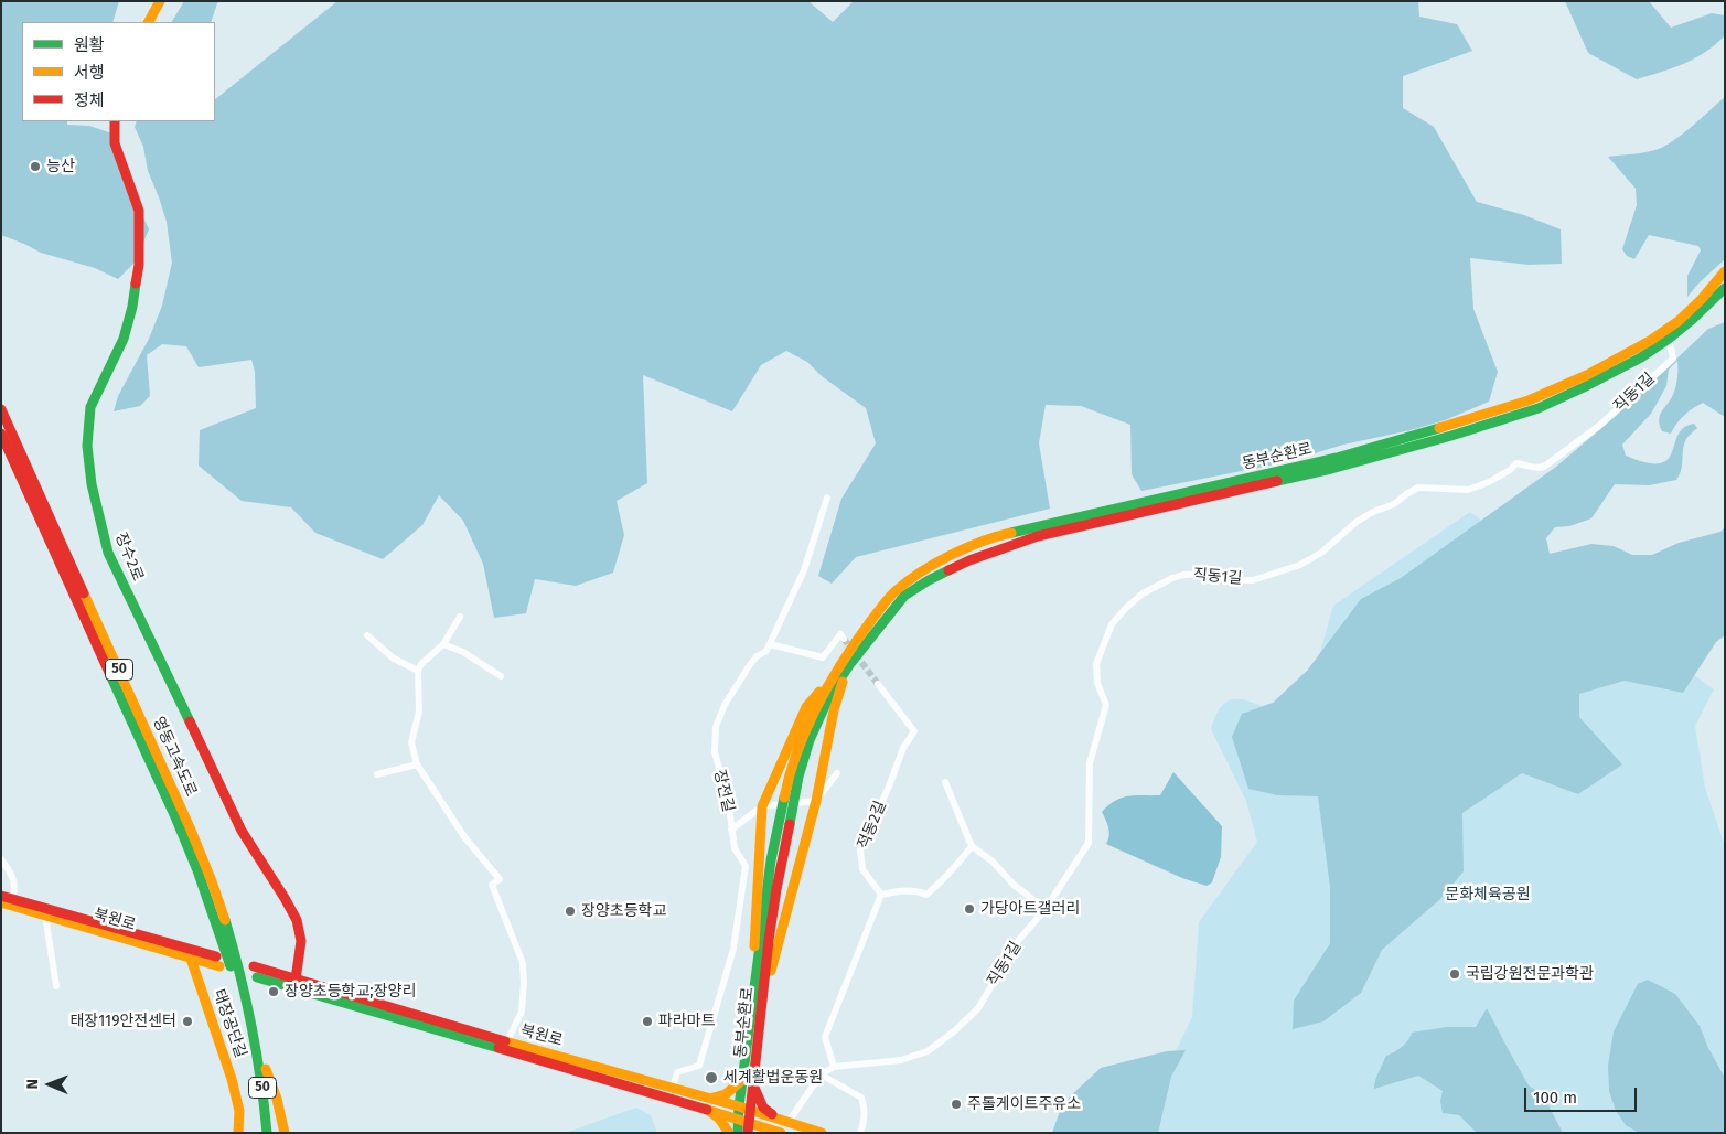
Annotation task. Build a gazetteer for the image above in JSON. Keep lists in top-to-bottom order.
{
  "streets": {
    "main road": [
      "동부순환로",
      "장수2로",
      "50",
      "영동고속도로",
      "북원로",
      "태장공단길"
    ],
    "street": ["직동1길", "장전길", "적동2길"]
  },
  "crossings": [
    ["직동1길", "동부순환로"],
    ["직동1길", "북원로"],
    ["동부순환로", "북원로"],
    ["장수2로", "북원로"],
    ["장전길", "북원로"],
    ["북원로", "태장공단길"]
  ],
  "parks": ["문화체육공원"],
  "places": [
    "능산",
    "가당아트갤러리",
    "장양초등학교",
    "국립강원전문과학관",
    "장양초등학교;장양리",
    "태장119안전센터",
    "파라마트",
    "세계활법운동원",
    "주톨게이트주유소"
  ],
  "legend": ["원활", "서행", "정체"],
  "scale_bar": "100 m",
  "north": "left"
}
